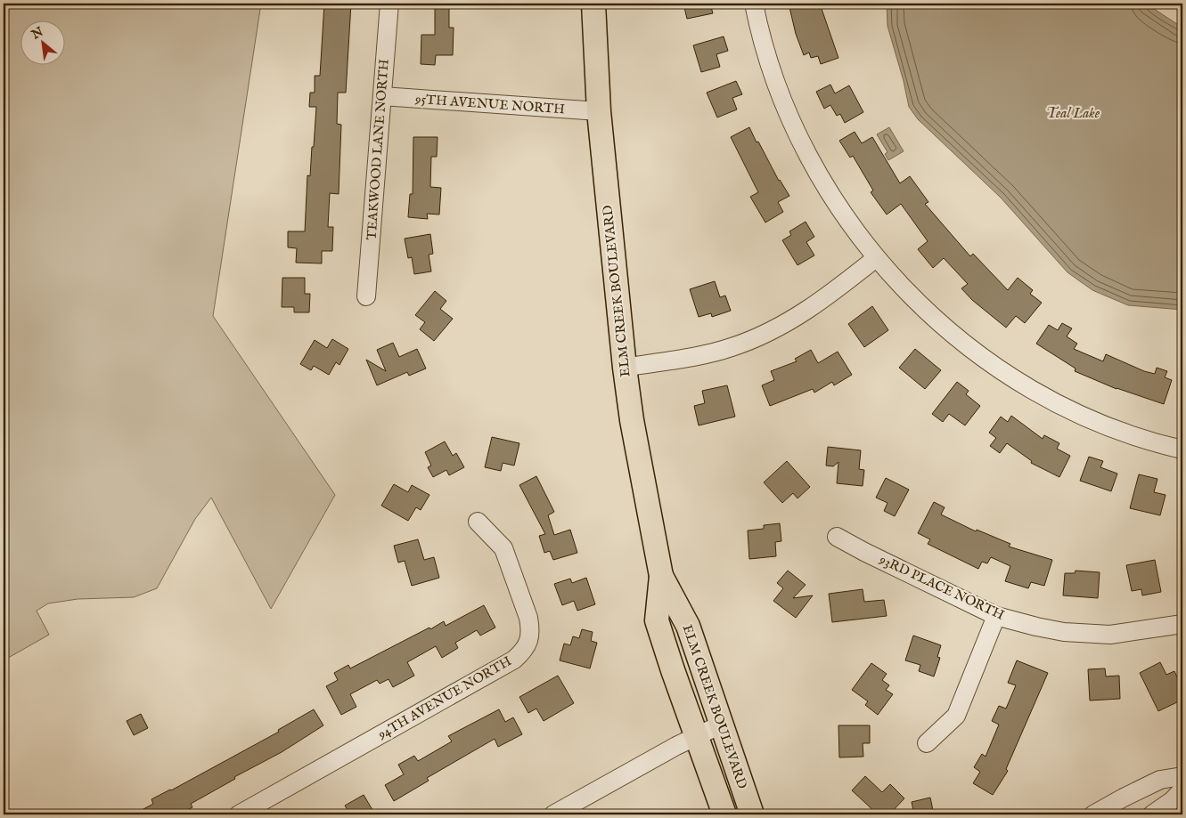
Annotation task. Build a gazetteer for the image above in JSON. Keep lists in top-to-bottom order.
{
  "streets": {
    "main road": ["ELM CREEK BOULEVARD"],
    "street": [
      "95TH AVENUE NORTH",
      "TEAKWOOD LANE NORTH",
      "93RD PLACE NORTH",
      "94TH AVENUE NORTH"
    ]
  },
  "crossings": [
    ["95TH AVENUE NORTH", "TEAKWOOD LANE NORTH"],
    ["95TH AVENUE NORTH", "ELM CREEK BOULEVARD"]
  ],
  "water": ["Teal Lake"],
  "north": "top left"
}
